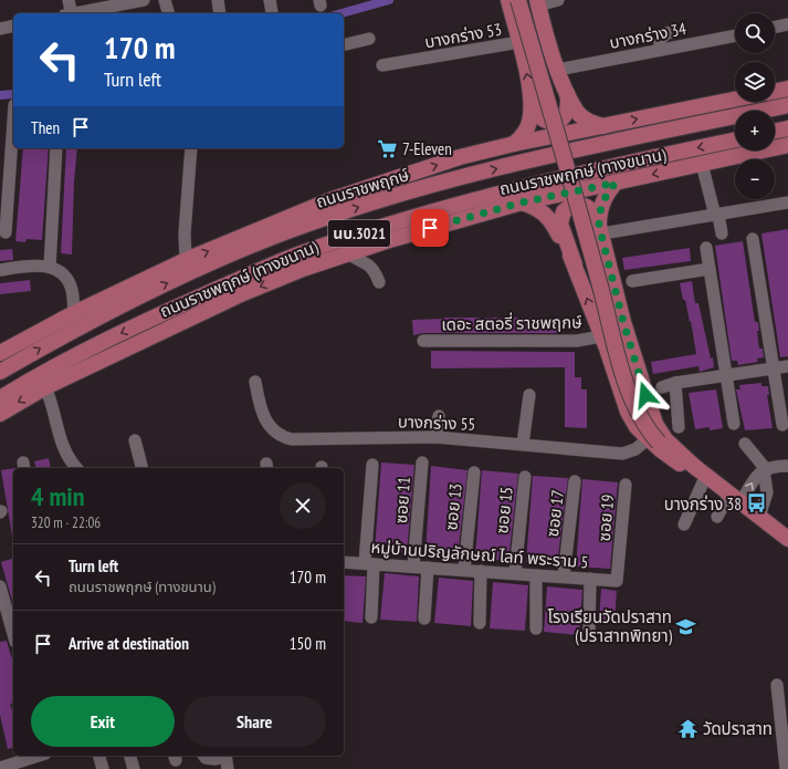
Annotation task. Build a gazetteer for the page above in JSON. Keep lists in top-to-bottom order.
{
  "streets": {
    "main road": ["ถนนราชพฤกษ์ (ทางขนาน)", "ถนนราชพฤกษ์", "นบ.3021"],
    "street": [
      "บางกร่าง 53",
      "บางกร่าง 34",
      "เดอะ สตอรี่ ราชพฤกษ์",
      "บางกร่าง 55",
      "ซอย 11",
      "ซอย 13",
      "ซอย 15",
      "ซอย 17",
      "ซอย 19",
      "หมู่บ้านปริญลักษณ์ ไลท์ พระราม 5"
    ]
  },
  "crossings": [
    ["ซอย 11", "หมู่บ้านปริญลักษณ์ ไลท์ พระราม 5"],
    ["ซอย 13", "หมู่บ้านปริญลักษณ์ ไลท์ พระราม 5"],
    ["ซอย 15", "หมู่บ้านปริญลักษณ์ ไลท์ พระราม 5"],
    ["ซอย 17", "หมู่บ้านปริญลักษณ์ ไลท์ พระราม 5"],
    ["ซอย 19", "หมู่บ้านปริญลักษณ์ ไลท์ พระราม 5"]
  ],
  "places": {
    "supermarket": ["7-Eleven"],
    "bus stop": ["บางกร่าง 38"],
    "school or university": ["โรงเรียนวัดปราสาท (ปราสาทพิทยา)"],
    "temple": ["วัดปราสาท"]
  },
  "page": {
    "map_buttons": ["+", "−"],
    "turn": ["170 m", "Turn left"],
    "then": "Then",
    "heading": ["4 min", "320 m · 22:06"],
    "list": [
      {
        "name": "Turn left",
        "note": "ถนนราชพฤกษ์ (ทางขนาน)",
        "value": "170 m"
      },
      {
        "name": "Arrive at destination",
        "value": "150 m"
      }
    ],
    "buttons": ["Exit", "Share"]
  }
}
